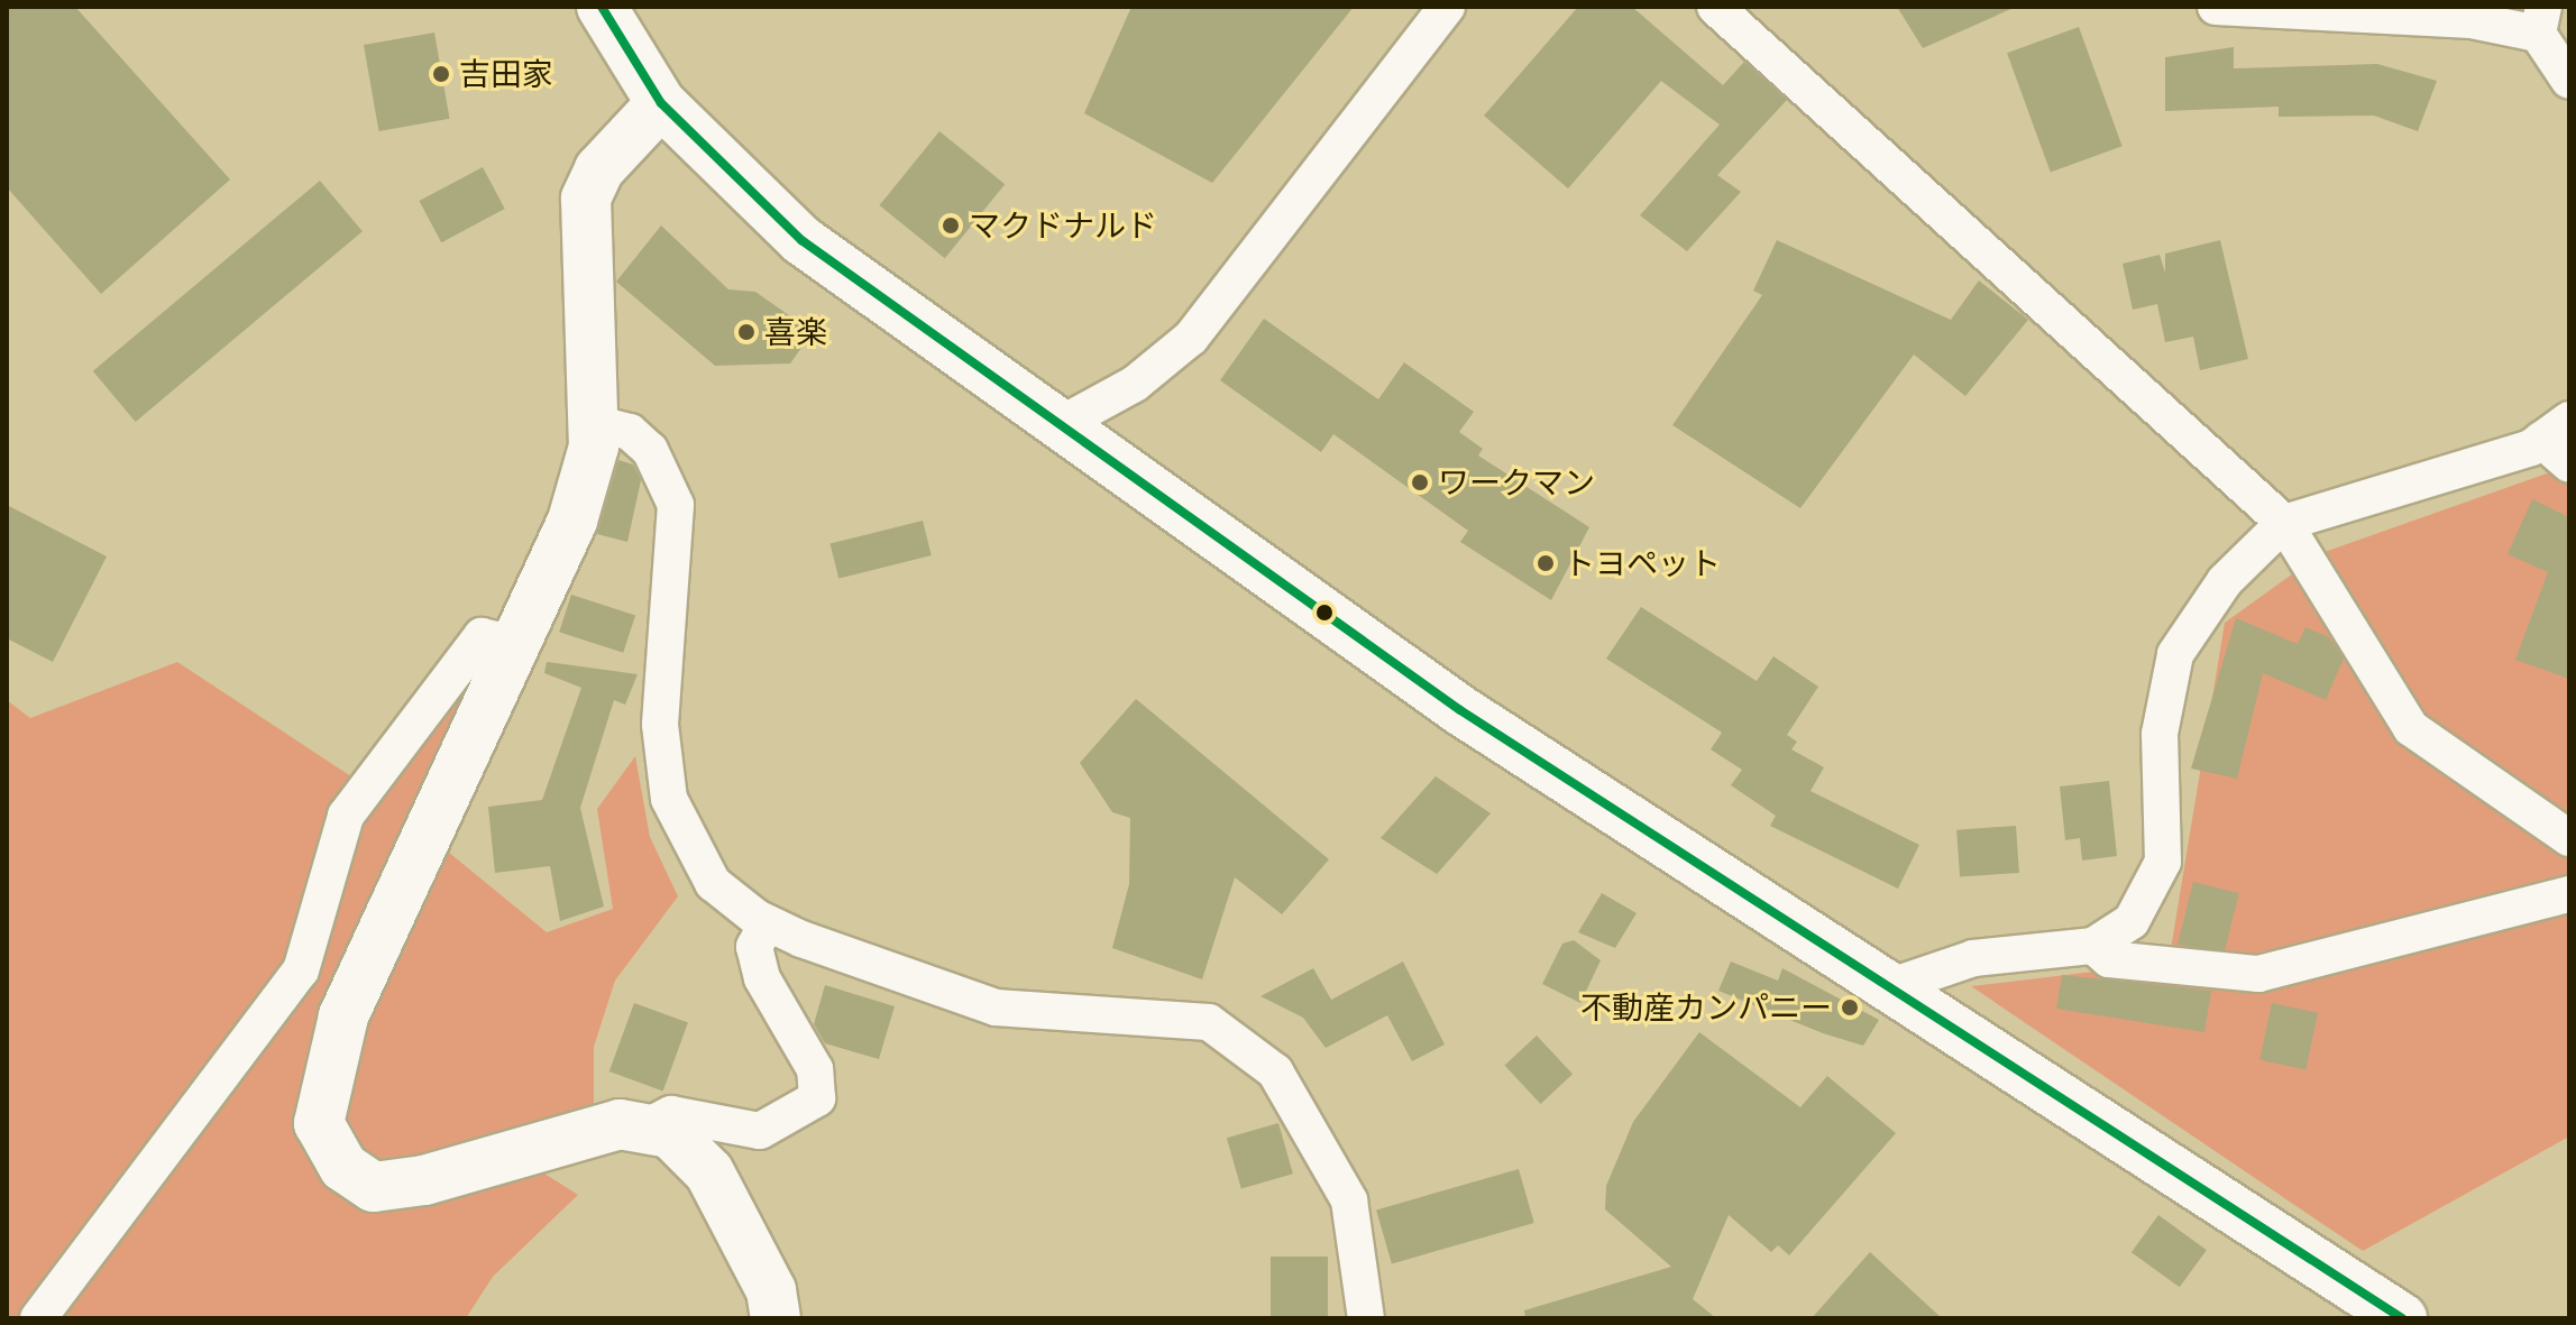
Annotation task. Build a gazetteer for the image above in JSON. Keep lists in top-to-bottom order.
{
  "places": [
    "吉田家",
    "マクドナルド",
    "喜楽",
    "ワークマン",
    "トヨペット",
    "不動産カンパニー"
  ]
}
